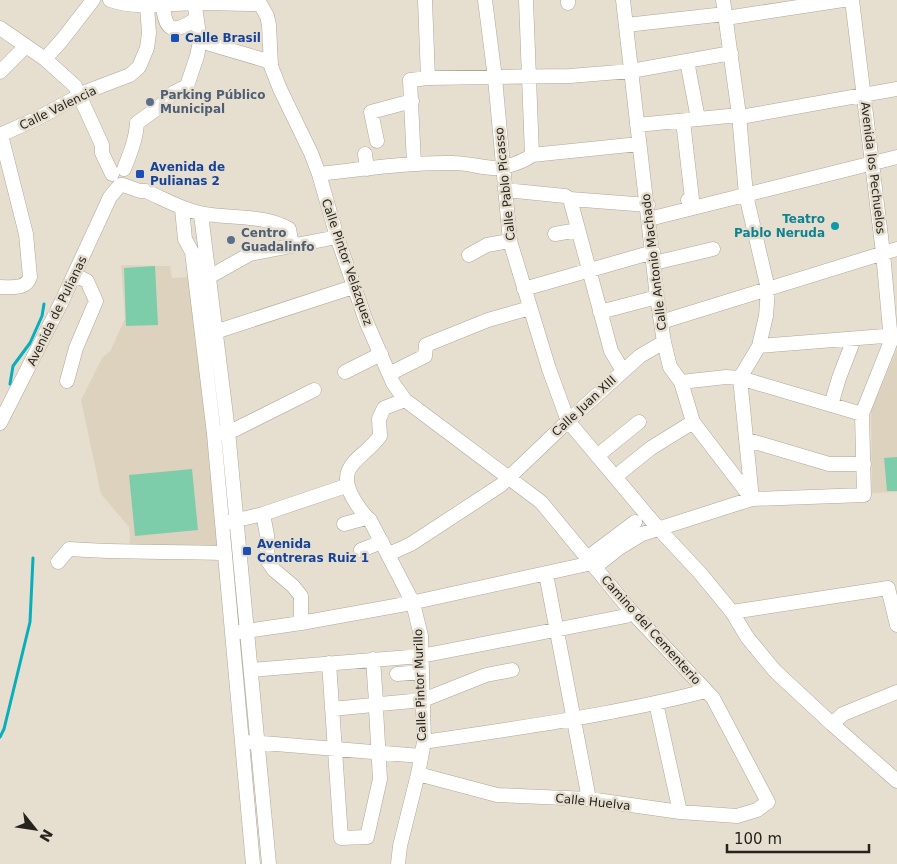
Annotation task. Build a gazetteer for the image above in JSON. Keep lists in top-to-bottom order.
{
  "streets": {
    "street": [
      "Calle Valencia",
      "Avenida los Pechuelos",
      "Calle Pablo Picasso",
      "Calle Pintor Velázquez",
      "Calle Antonio Machado",
      "Avenida de Pulianas",
      "Calle Juan XIII",
      "Camino del Cementerio",
      "Calle Pintor Murillo",
      "Calle Huelva"
    ]
  },
  "crossings": [
    ["Calle Pablo Picasso", "Calle Juan XIII"],
    ["Calle Pintor Velázquez", "Calle Juan XIII"],
    ["Calle Pintor Velázquez", "Camino del Cementerio"],
    ["Calle Antonio Machado", "Calle Juan XIII"],
    ["Calle Juan XIII", "Camino del Cementerio"],
    ["Calle Juan XIII", "Calle Pintor Murillo"],
    ["Camino del Cementerio", "Calle Huelva"],
    ["Calle Pintor Murillo", "Calle Huelva"]
  ],
  "places": {
    "transit": ["Calle Brasil", "Avenida de Pulianas 2", "Avenida Contreras Ruiz 1"],
    "other": ["Parking Público Municipal", "Teatro Pablo Neruda", "Centro Guadalinfo"]
  },
  "scale_bar": "100 m",
  "north": "bottom right"
}
